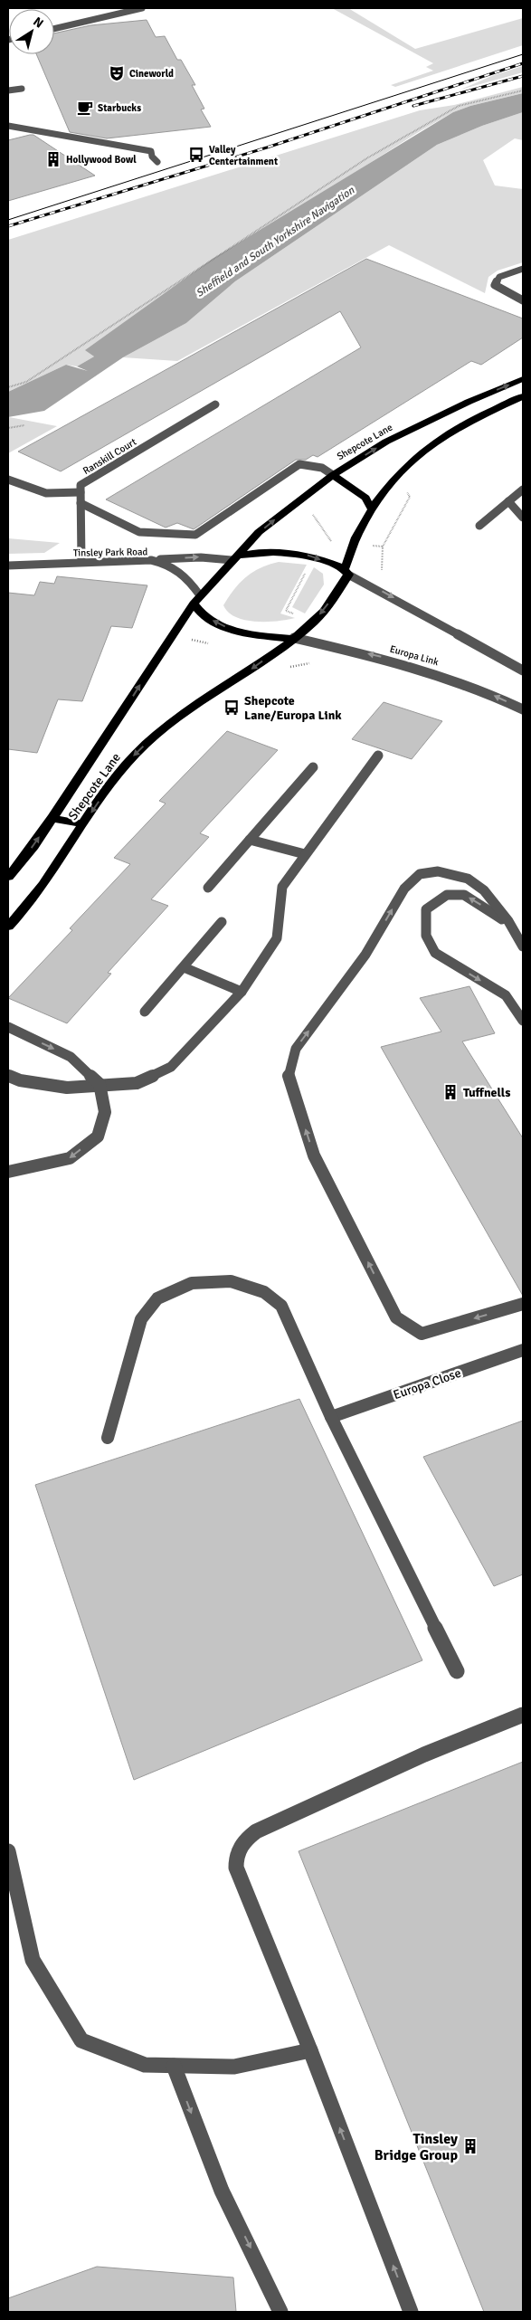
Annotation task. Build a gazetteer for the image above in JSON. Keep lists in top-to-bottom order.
{
  "streets": {
    "highway": ["Shepcote Lane"],
    "street": [
      "Ranskill Court",
      "Tinsley Park Road",
      "Europa Link",
      "Europa Close"
    ]
  },
  "crossings": [
    ["Shepcote Lane", "Tinsley Park Road"],
    ["Shepcote Lane", "Europa Link"],
    ["Ranskill Court", "Tinsley Park Road"]
  ],
  "water": ["Sheffield and South Yorkshire Navigation"],
  "places": {
    "theatre": ["Cineworld"],
    "cafe": ["Starbucks"],
    "bus stop": ["Valley Centertainment", "Shepcote Lane/Europa Link"],
    "building": ["Hollywood Bowl", "Tuffnells", "Tinsley Bridge Group"]
  },
  "north": "top right"
}
